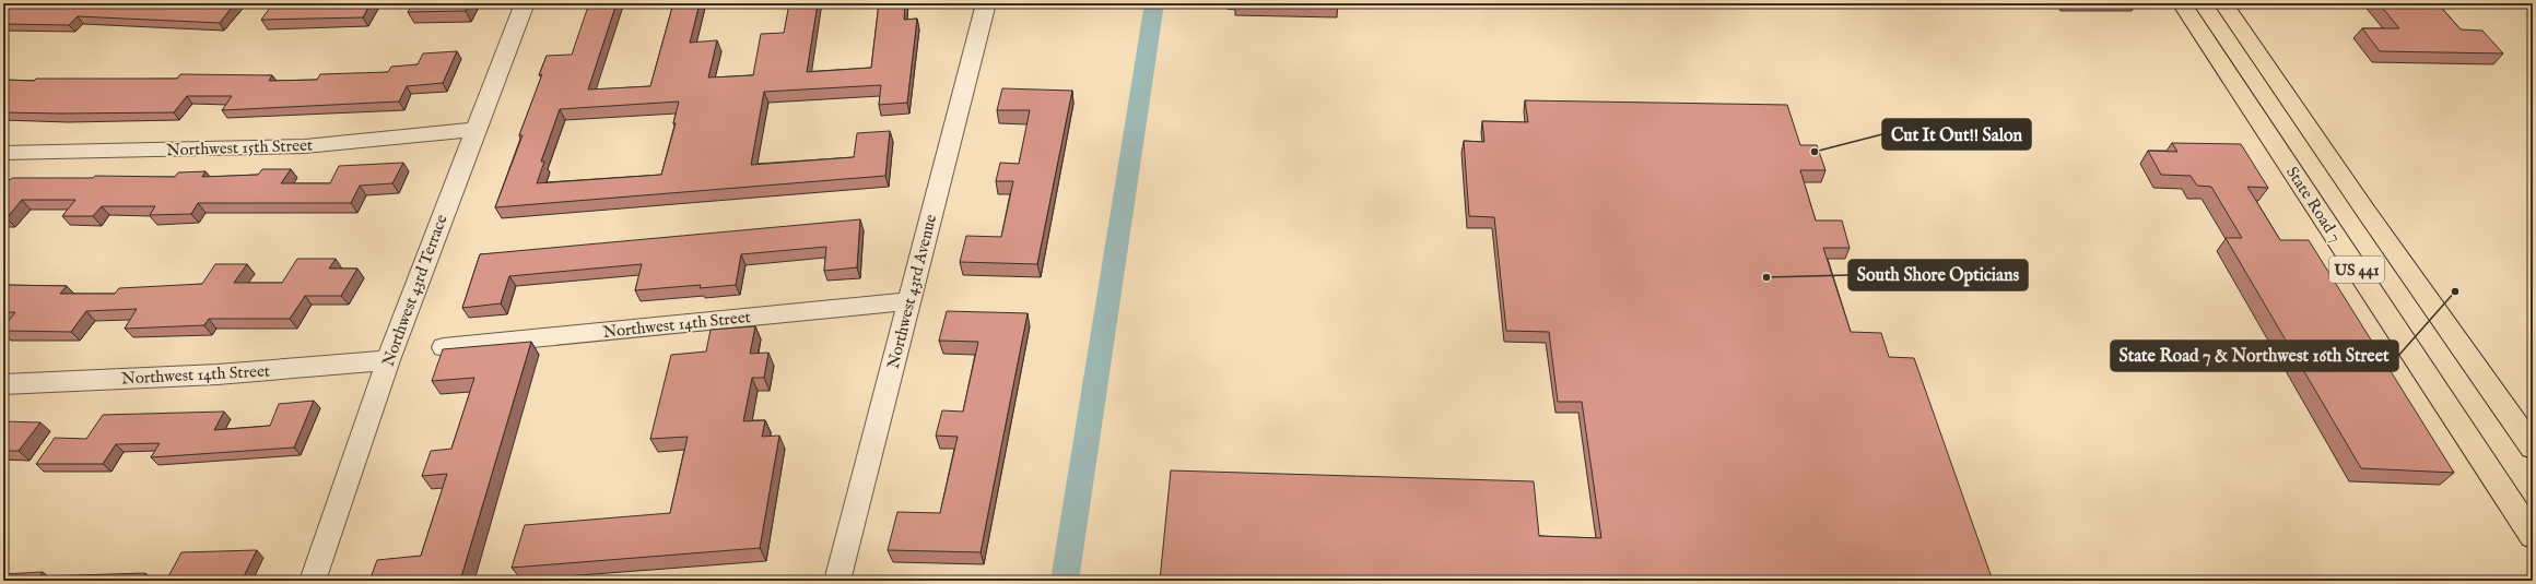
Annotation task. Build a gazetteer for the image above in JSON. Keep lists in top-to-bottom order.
{
  "streets": {
    "main road": ["State Road 7", "US 441"],
    "street": [
      "Northwest 15th Street",
      "Northwest 43rd Terrace",
      "Northwest 43rd Avenue",
      "Northwest 14th Street"
    ]
  },
  "crossings": [
    ["Northwest 15th Street", "Northwest 43rd Terrace"],
    ["Northwest 43rd Terrace", "Northwest 14th Street"],
    ["Northwest 43rd Avenue", "Northwest 14th Street"]
  ],
  "places": ["Cut It Out!! Salon", "South Shore Opticians", "State Road 7 & Northwest 16th Street"]
}
